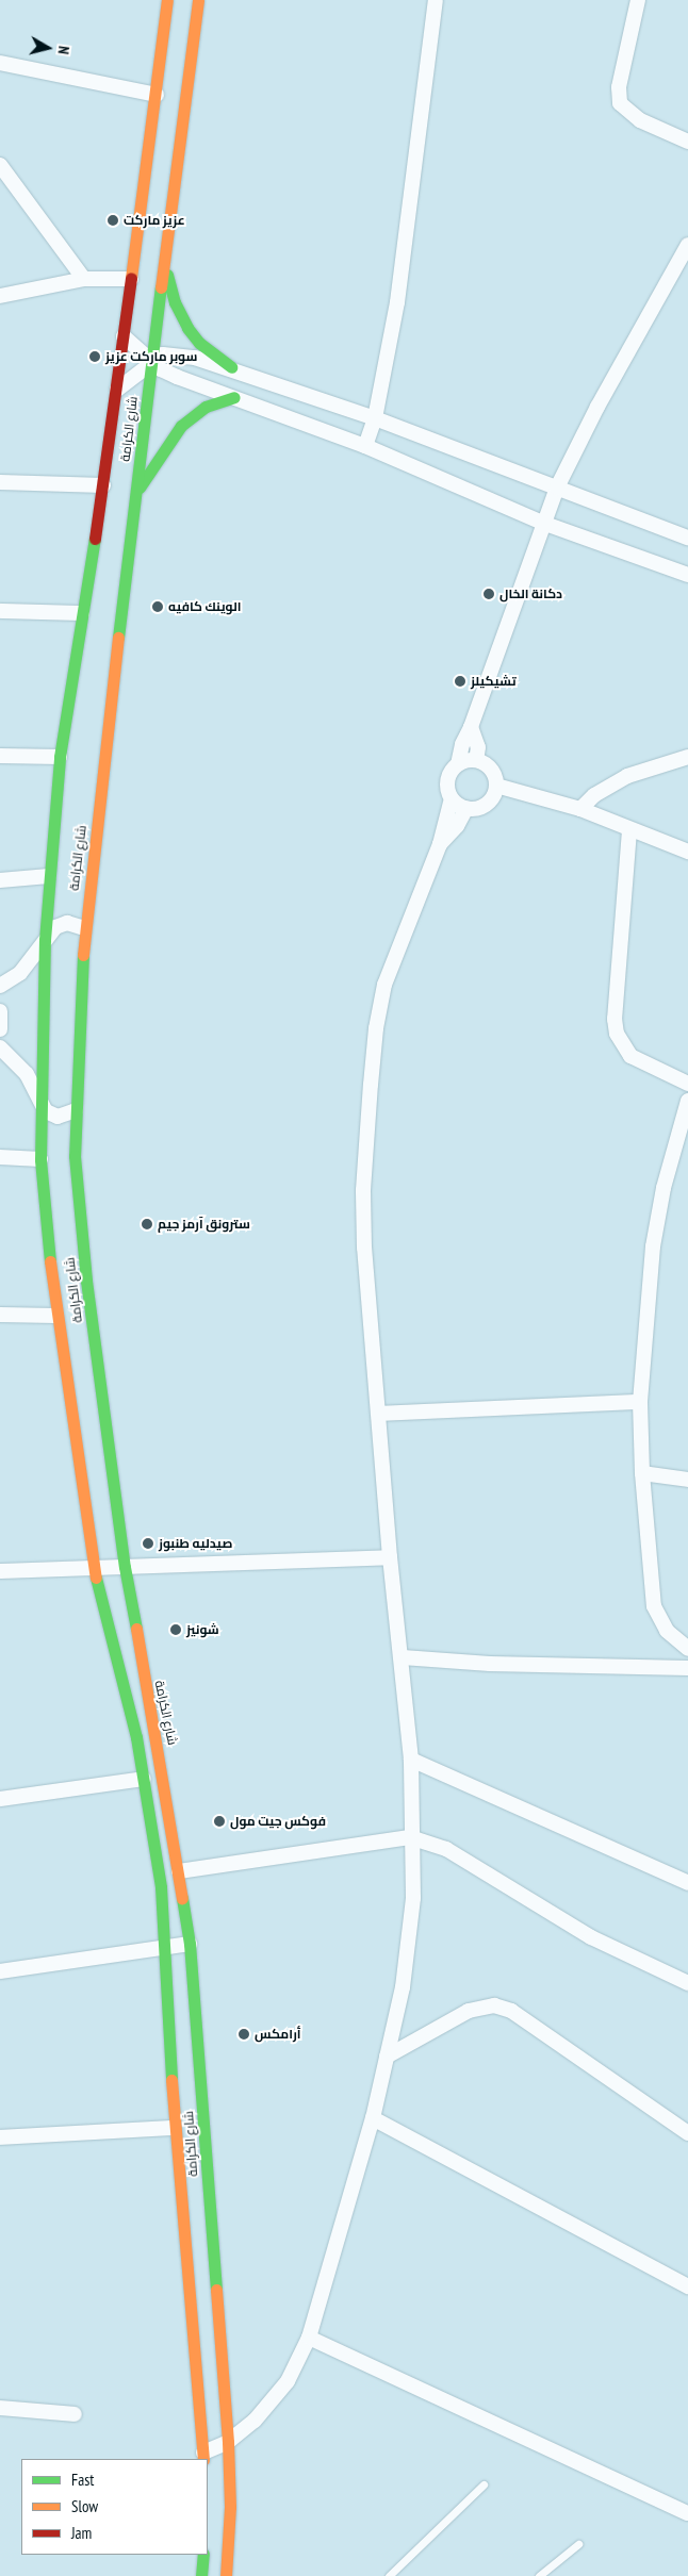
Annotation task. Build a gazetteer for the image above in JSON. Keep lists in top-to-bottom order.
{
  "streets": {
    "street": ["شارع الكرامة"]
  },
  "places": [
    "عزيز ماركت",
    "سوبر ماركت عزيز",
    "دكانة الخال",
    "الوينك كافيه",
    "تشيكيلز",
    "سترونق آرمز جيم",
    "صيدليه طنبوز",
    "شونيز",
    "فوكس جيت مول",
    "أرامكس"
  ],
  "legend": ["Fast", "Slow", "Jam"],
  "north": "right"
}
